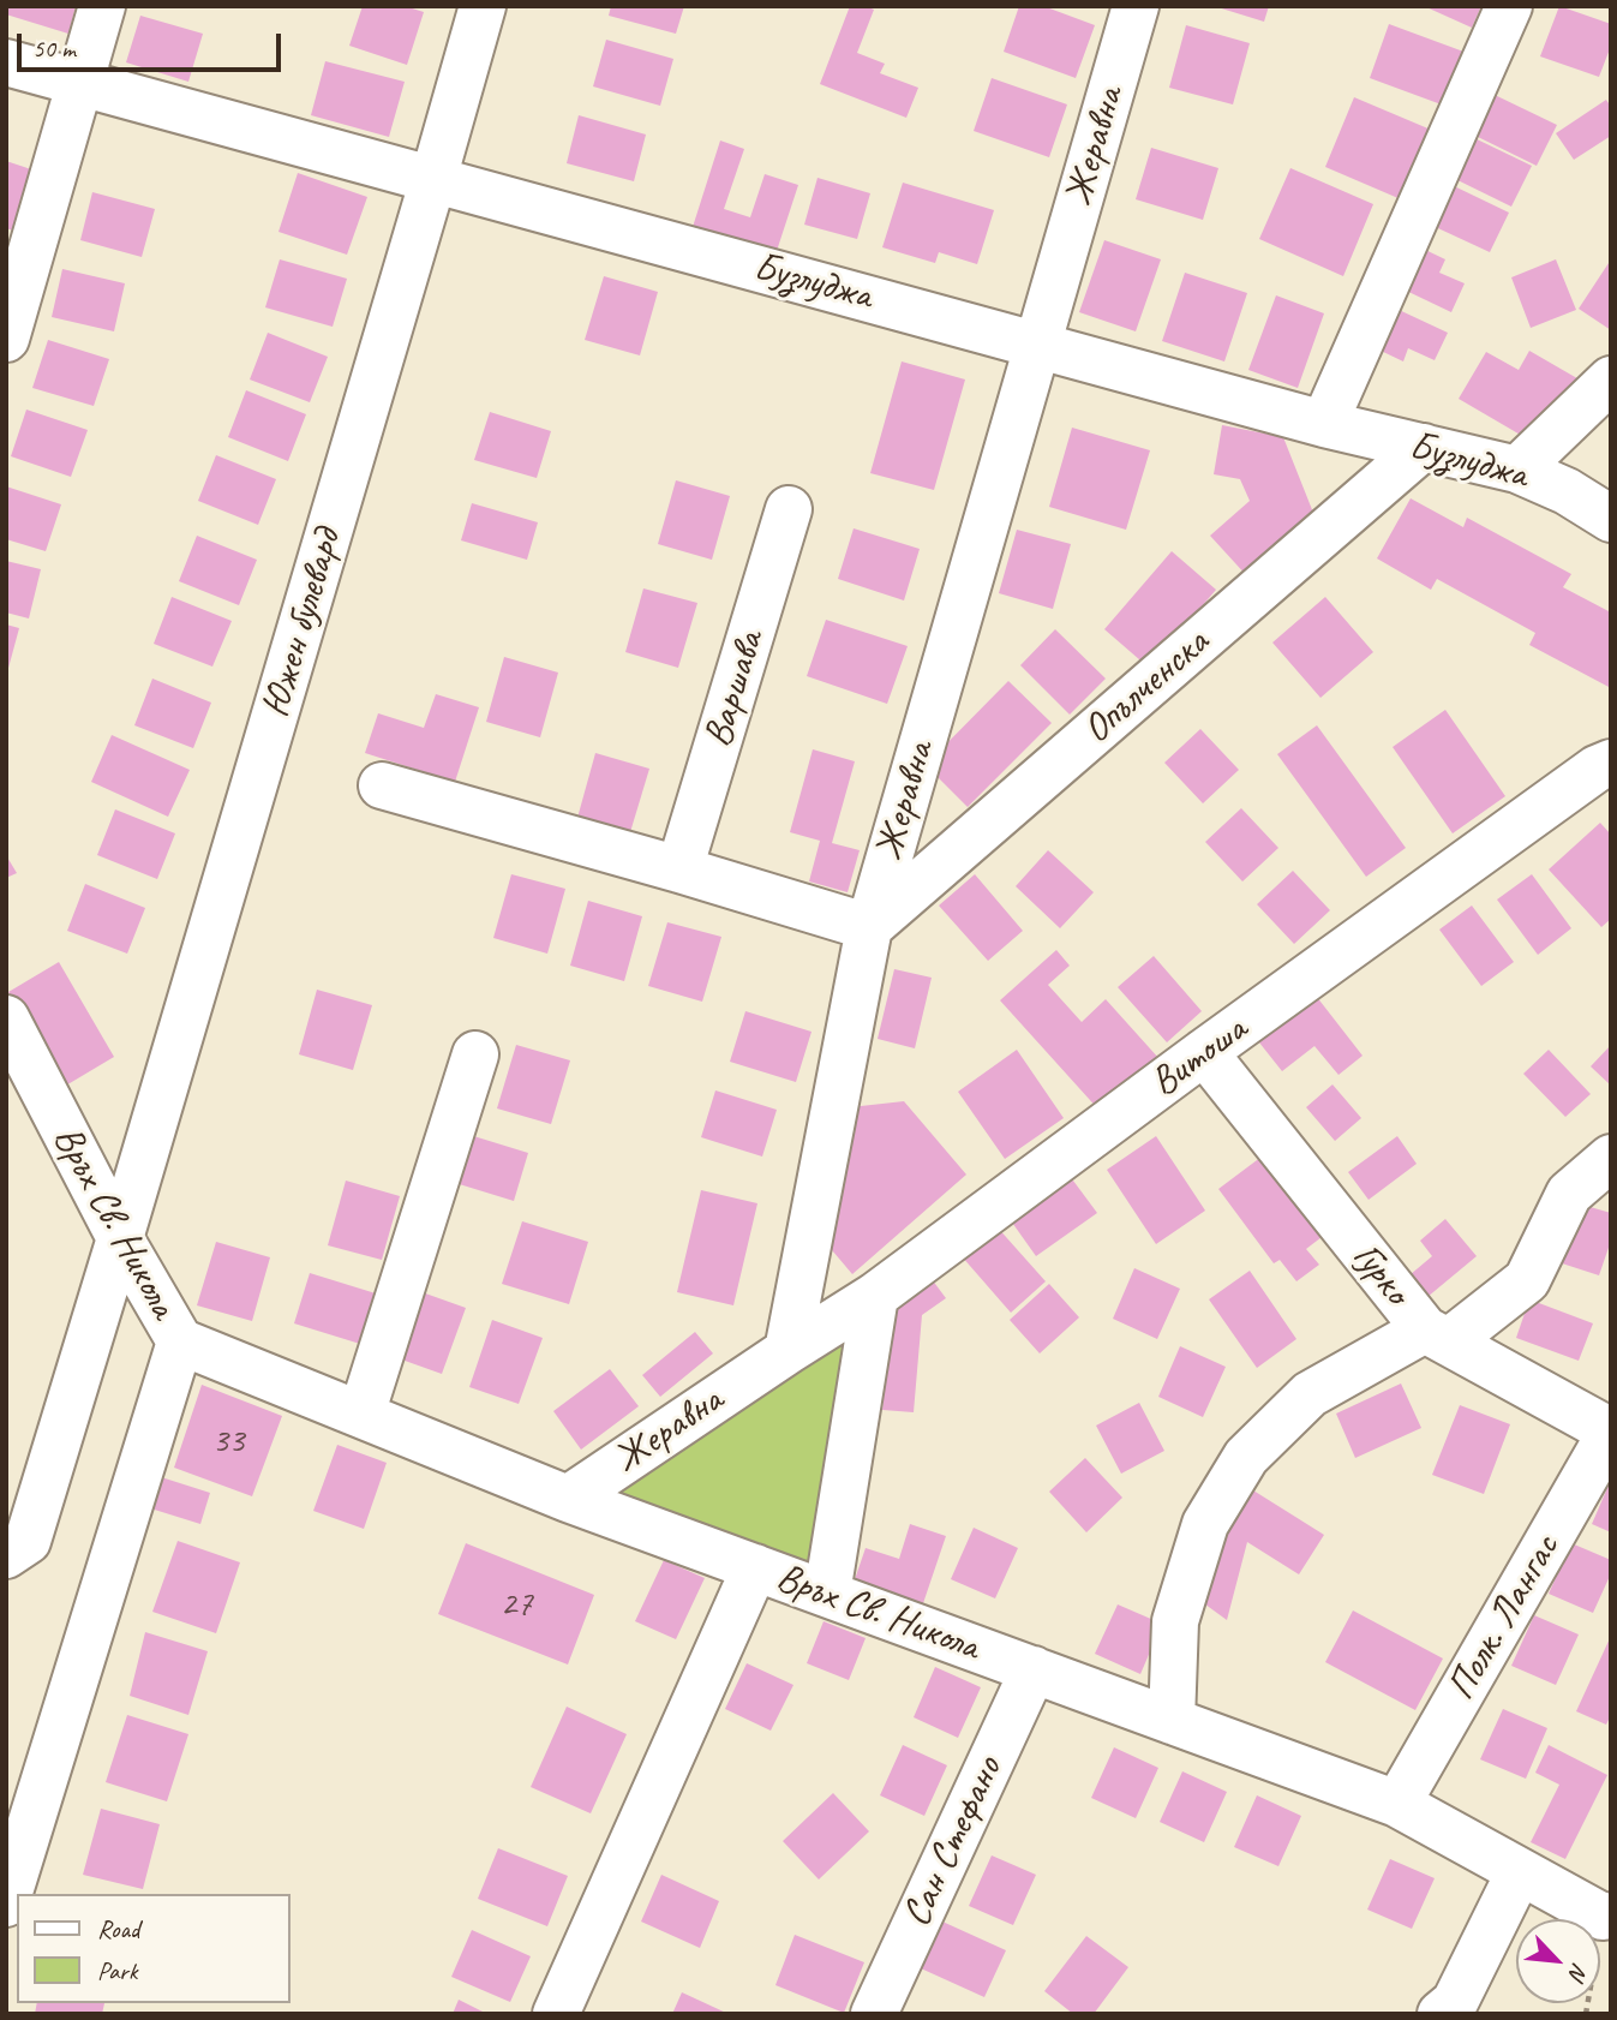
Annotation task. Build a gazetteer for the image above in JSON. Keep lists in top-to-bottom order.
{
  "streets": {
    "street": [
      "Жеравна",
      "Бузлуджа",
      "Южен булевард",
      "Опълченска",
      "Варшава",
      "Витоша",
      "Връх Св. Никола",
      "Гурко",
      "Полк. Лангас",
      "Сан Стефано"
    ]
  },
  "crossings": [
    ["Жеравна", "Бузлуджа"],
    ["Жеравна", "Опълченска"],
    ["Жеравна", "Витоша"],
    ["Жеравна", "Връх Св. Никола"],
    ["Бузлуджа", "Южен булевард"],
    ["Бузлуджа", "Опълченска"],
    ["Южен булевард", "Връх Св. Никола"],
    ["Витоша", "Гурко"],
    ["Връх Св. Никола", "Полк. Лангас"],
    ["Връх Св. Никола", "Сан Стефано"],
    ["Гурко", "Полк. Лангас"]
  ],
  "house_numbers": ["33", "27"],
  "legend": ["Road", "Park"],
  "scale_bar": "50 m",
  "north": "bottom right"
}
